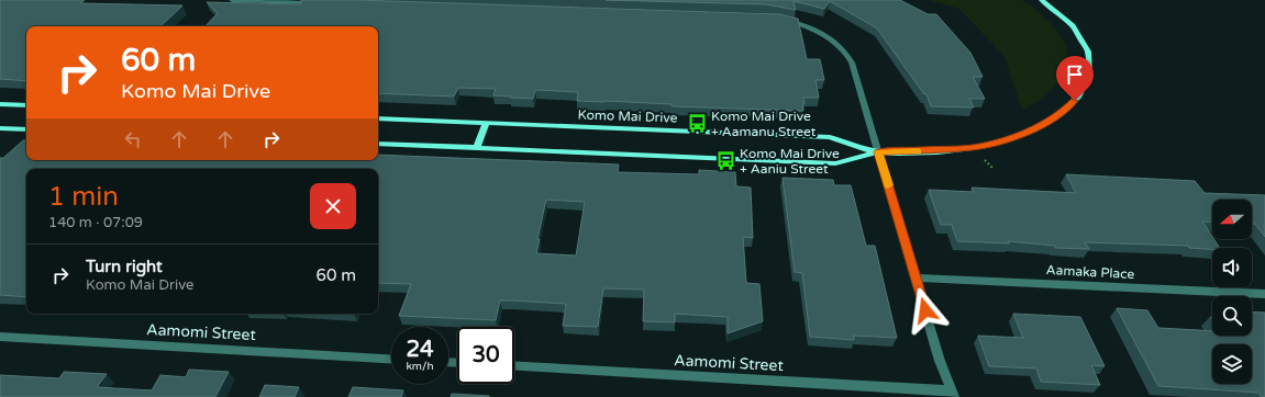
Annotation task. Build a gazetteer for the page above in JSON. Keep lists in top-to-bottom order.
{
  "streets": {
    "main road": ["Komo Mai Drive"],
    "street": ["Aamaka Place", "Aamomi Street"]
  },
  "places": {
    "bus stop": ["Komo Mai Drive + Aamanu Street", "Komo Mai Drive + Aaniu Street"]
  },
  "north": "left",
  "page": {
    "turn": ["60 m", "Komo Mai Drive"],
    "heading": ["1 min", "140 m · 07:09"],
    "list": [
      {
        "name": "Turn right",
        "note": "Komo Mai Drive",
        "value": "60 m"
      }
    ],
    "speed": "24 km/h",
    "limit": "30"
  }
}
